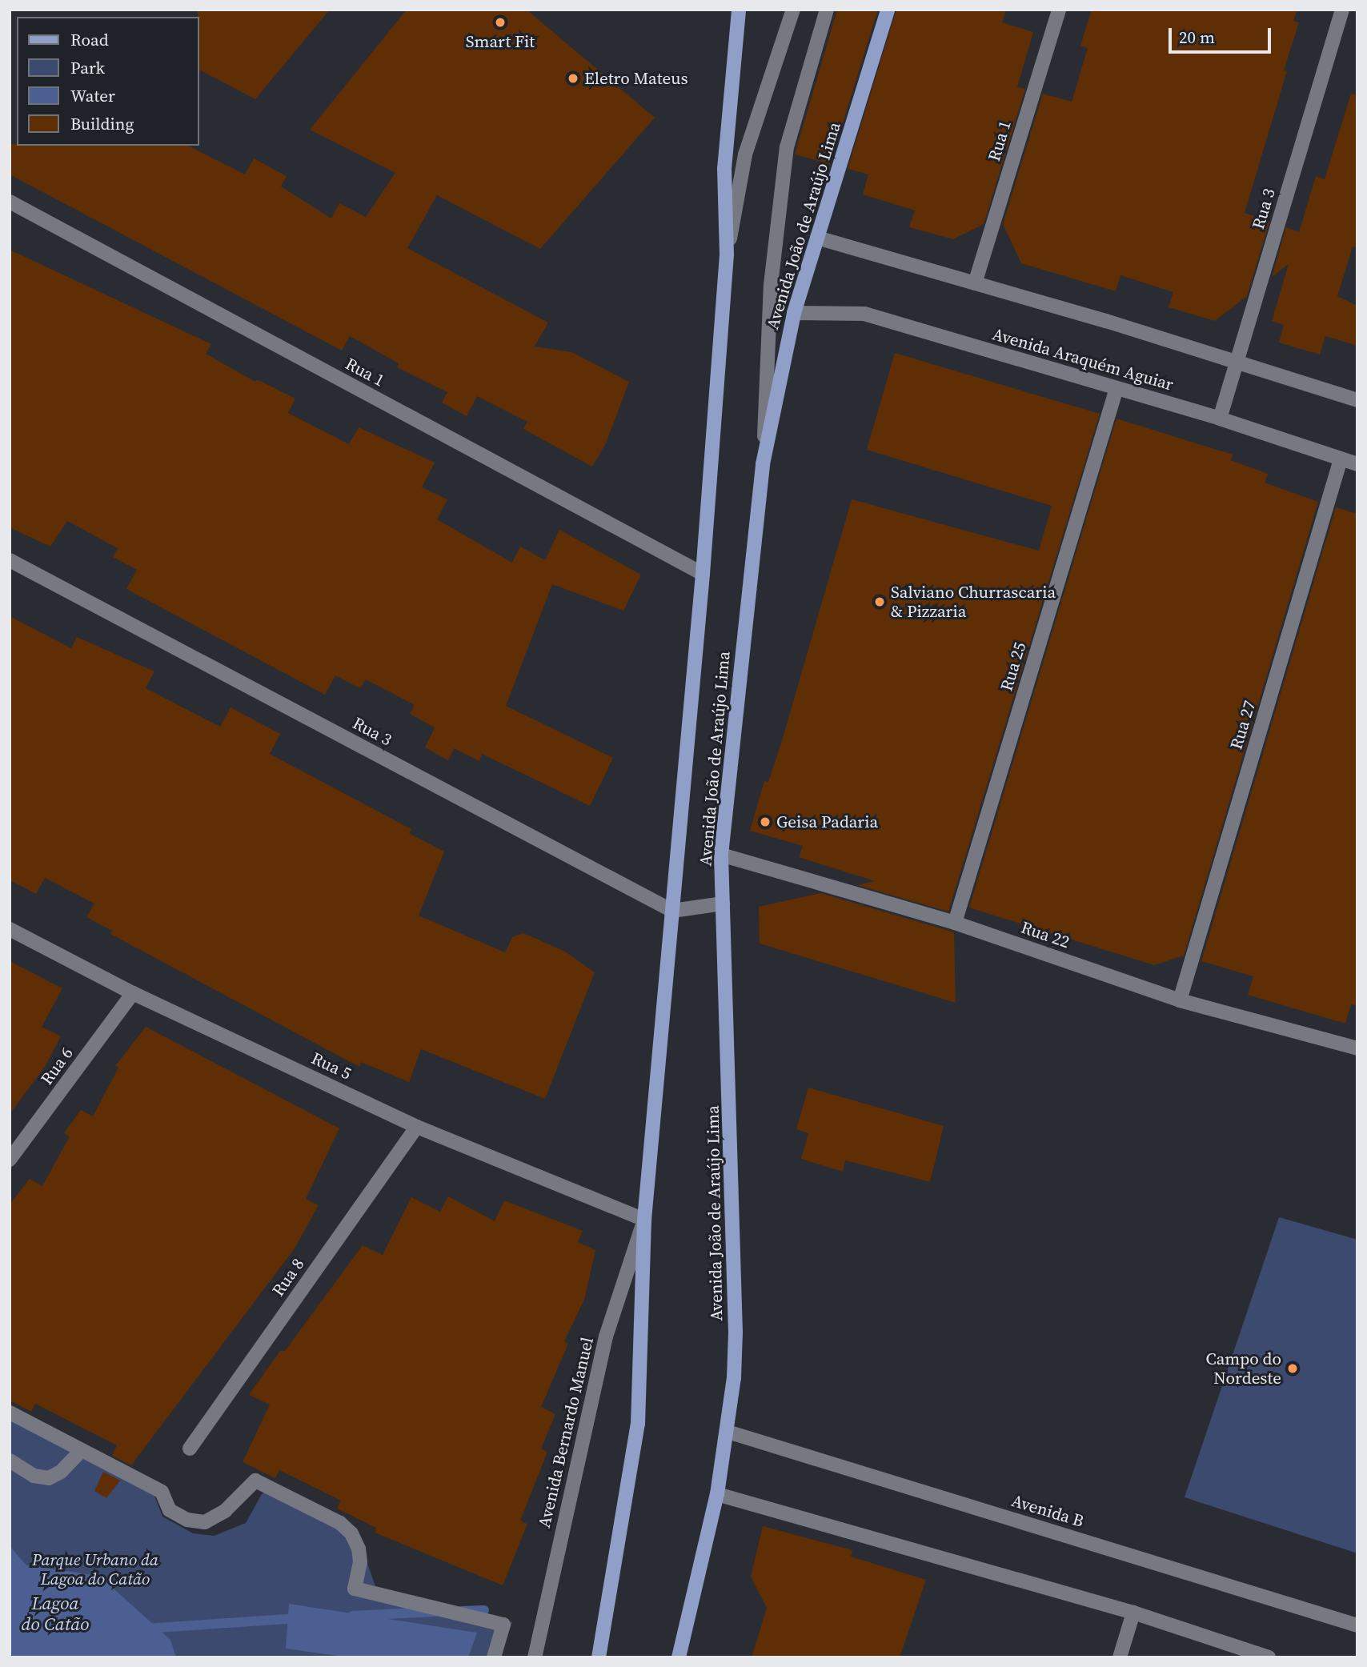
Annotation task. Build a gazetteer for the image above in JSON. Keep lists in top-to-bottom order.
{
  "streets": {
    "main road": ["Avenida João de Araújo Lima"],
    "street": [
      "Rua 1",
      "Rua 3",
      "Avenida Araquém Aguiar",
      "Rua 25",
      "Rua 27",
      "Rua 22",
      "Rua 6",
      "Rua 5",
      "Rua 8",
      "Avenida Bernardo Manuel",
      "Avenida B"
    ]
  },
  "crossings": [
    ["Rua 1", "Avenida João de Araújo Lima"],
    ["Rua 3", "Avenida João de Araújo Lima"],
    ["Rua 3", "Avenida Araquém Aguiar"],
    ["Avenida João de Araújo Lima", "Avenida Araquém Aguiar"],
    ["Avenida João de Araújo Lima", "Rua 22"],
    ["Avenida João de Araújo Lima", "Rua 5"],
    ["Avenida João de Araújo Lima", "Avenida Bernardo Manuel"],
    ["Avenida João de Araújo Lima", "Avenida B"],
    ["Avenida Araquém Aguiar", "Rua 25"],
    ["Avenida Araquém Aguiar", "Rua 27"],
    ["Rua 25", "Rua 22"],
    ["Rua 27", "Rua 22"],
    ["Rua 6", "Rua 5"],
    ["Rua 5", "Rua 8"],
    ["Rua 5", "Avenida Bernardo Manuel"]
  ],
  "water": ["Lagoa do Catão"],
  "parks": ["Parque Urbano da Lagoa do Catão"],
  "places": [
    "Smart Fit",
    "Eletro Mateus",
    "Salviano Churrascaria & Pizzaria",
    "Geisa Padaria",
    "Campo do Nordeste"
  ],
  "legend": [
    "Road",
    "Park",
    "Water",
    "Building"
  ],
  "scale_bar": "20 m"
}
